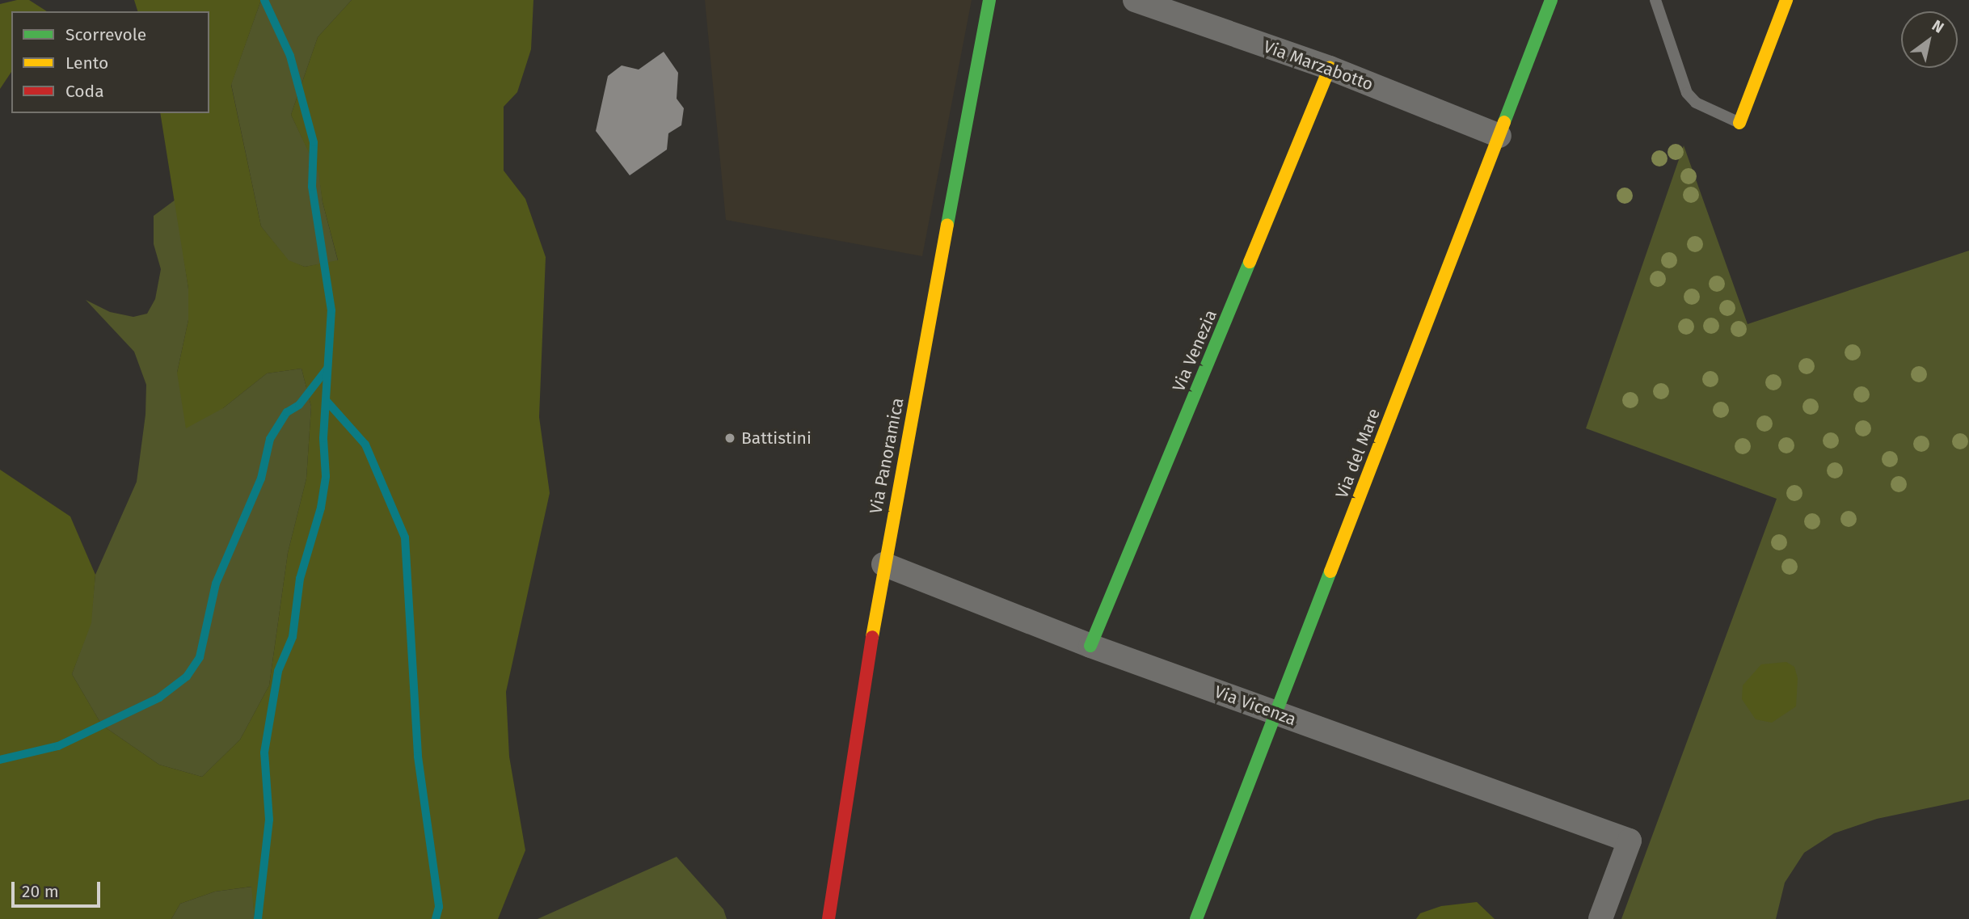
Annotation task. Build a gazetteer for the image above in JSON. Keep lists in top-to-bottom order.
{
  "streets": {
    "street": [
      "Via Marzabotto",
      "Via Venezia",
      "Via del Mare",
      "Via Panoramica",
      "Via Vicenza"
    ]
  },
  "crossings": [
    ["Via Marzabotto", "Via Venezia"],
    ["Via Marzabotto", "Via del Mare"],
    ["Via Venezia", "Via Vicenza"],
    ["Via del Mare", "Via Vicenza"],
    ["Via Panoramica", "Via Vicenza"]
  ],
  "places": ["Battistini"],
  "legend": ["Scorrevole", "Lento", "Coda"],
  "scale_bar": "20 m",
  "north": "top right"
}
